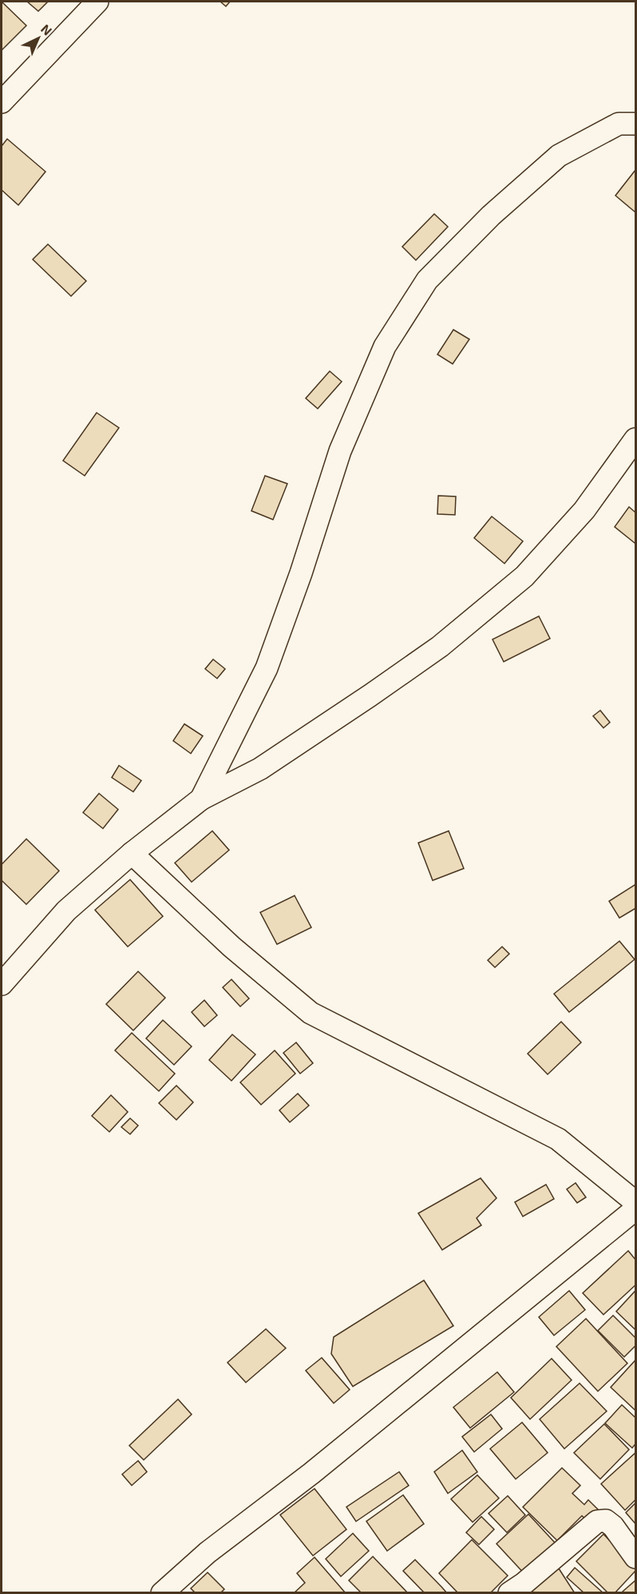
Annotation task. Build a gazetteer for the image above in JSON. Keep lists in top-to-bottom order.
{
  "north": "top right"
}
